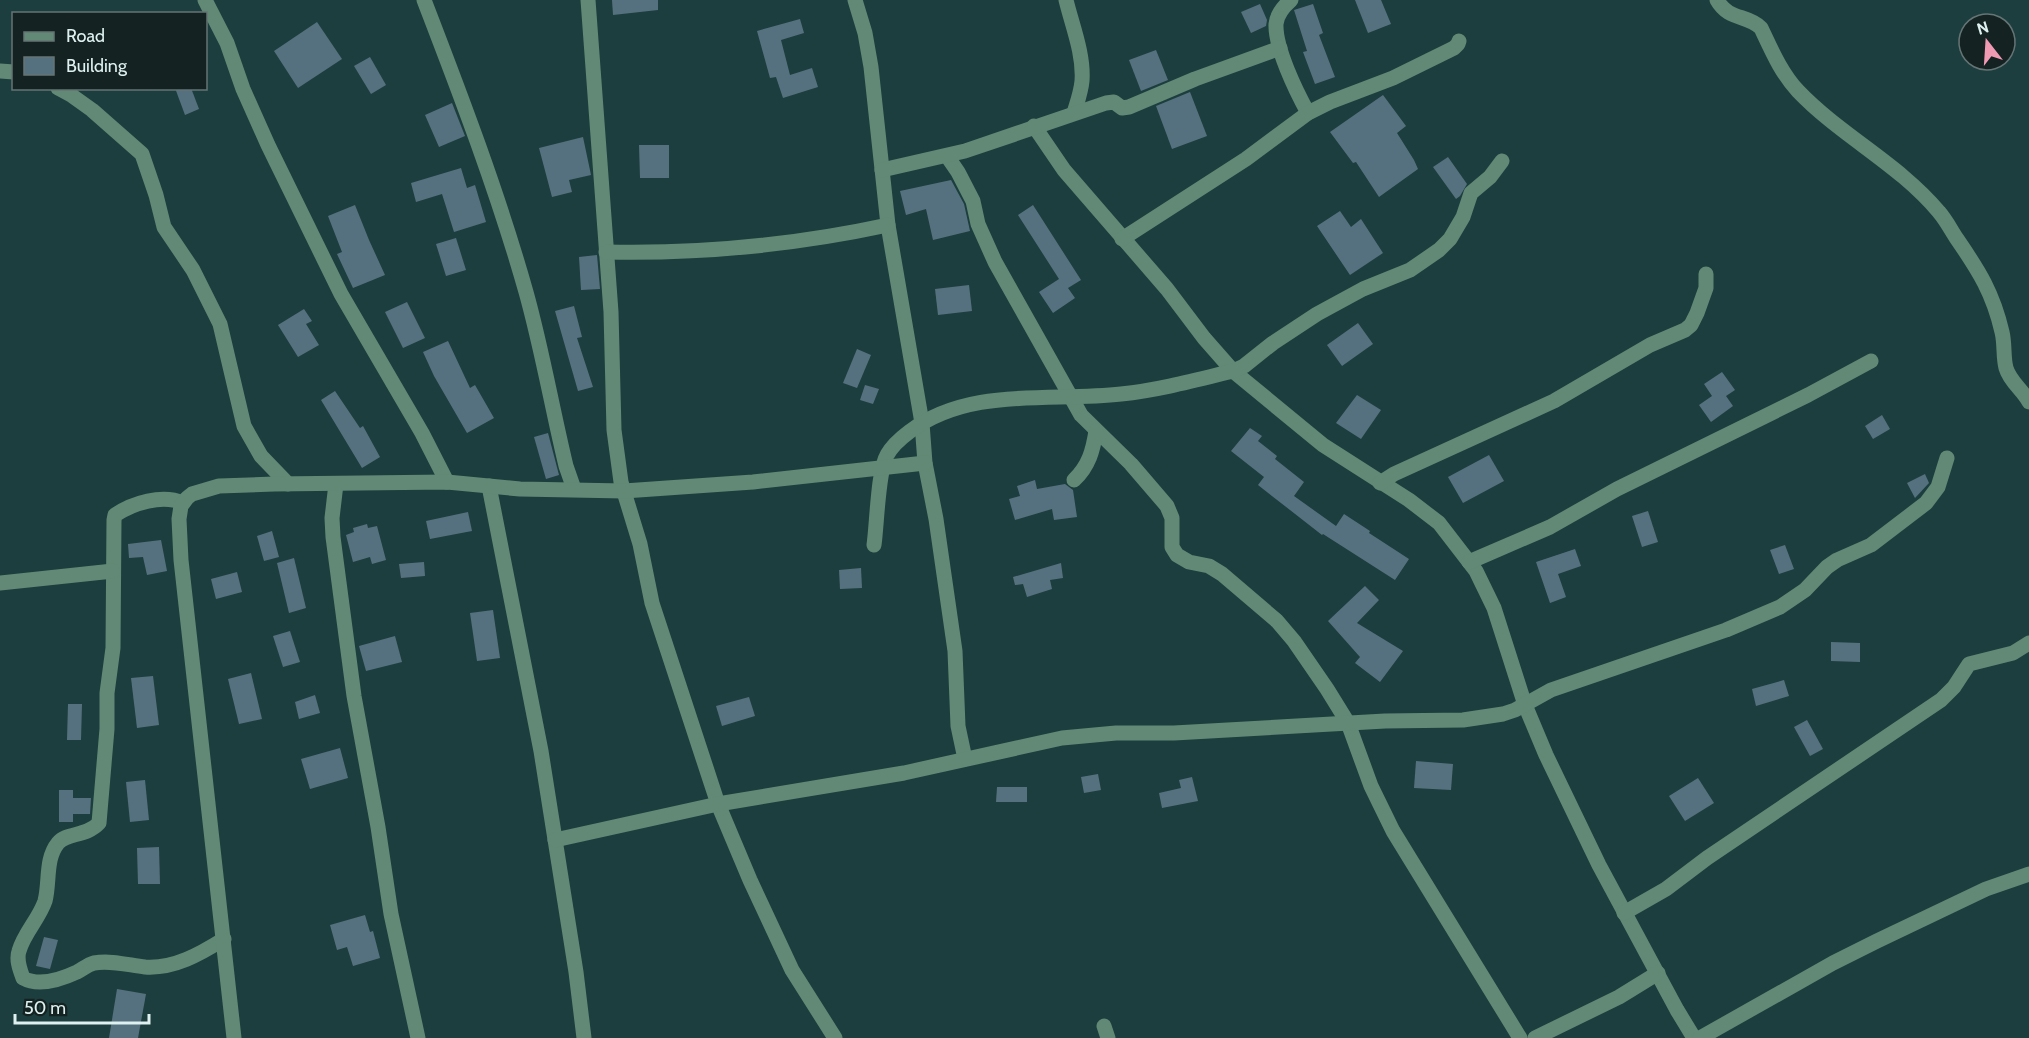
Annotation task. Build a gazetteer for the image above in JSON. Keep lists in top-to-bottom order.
{
  "legend": ["Road", "Building"],
  "scale_bar": "50 m",
  "north": "top"
}
